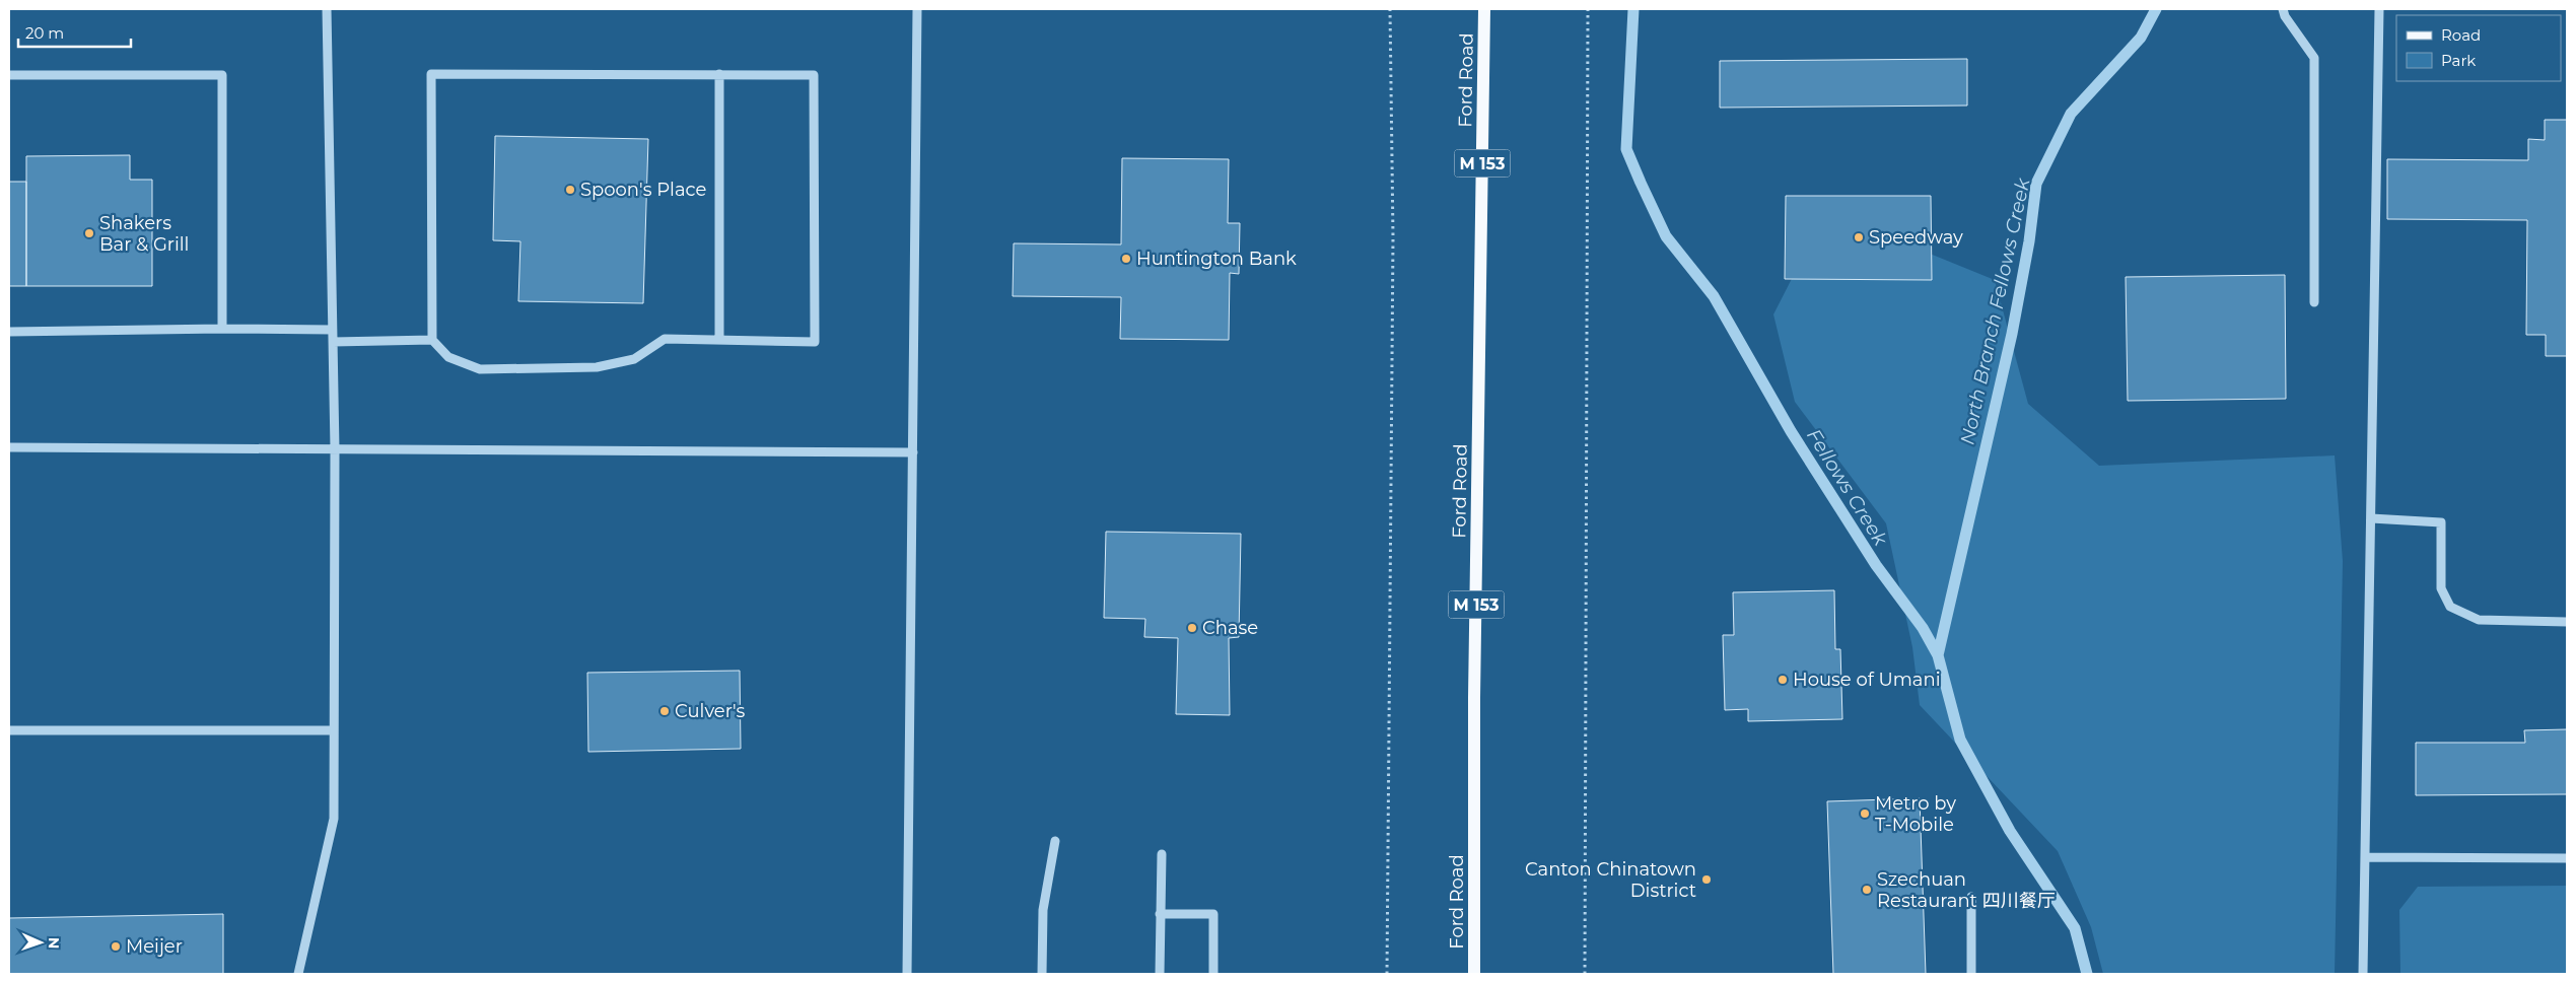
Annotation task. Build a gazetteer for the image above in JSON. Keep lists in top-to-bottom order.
{
  "streets": {
    "main road": ["Ford Road", "M 153"]
  },
  "water": ["North Branch Fellows Creek", "Fellows Creek"],
  "places": [
    "Spoon's Place",
    "Shakers Bar & Grill",
    "Speedway",
    "Huntington Bank",
    "Chase",
    "House of Umani",
    "Culver's",
    "Metro by T-Mobile",
    "Canton Chinatown District",
    "Szechuan Restaurant 四川餐厅",
    "Meijer"
  ],
  "legend": ["Road", "Park"],
  "scale_bar": "20 m",
  "north": "right"
}
